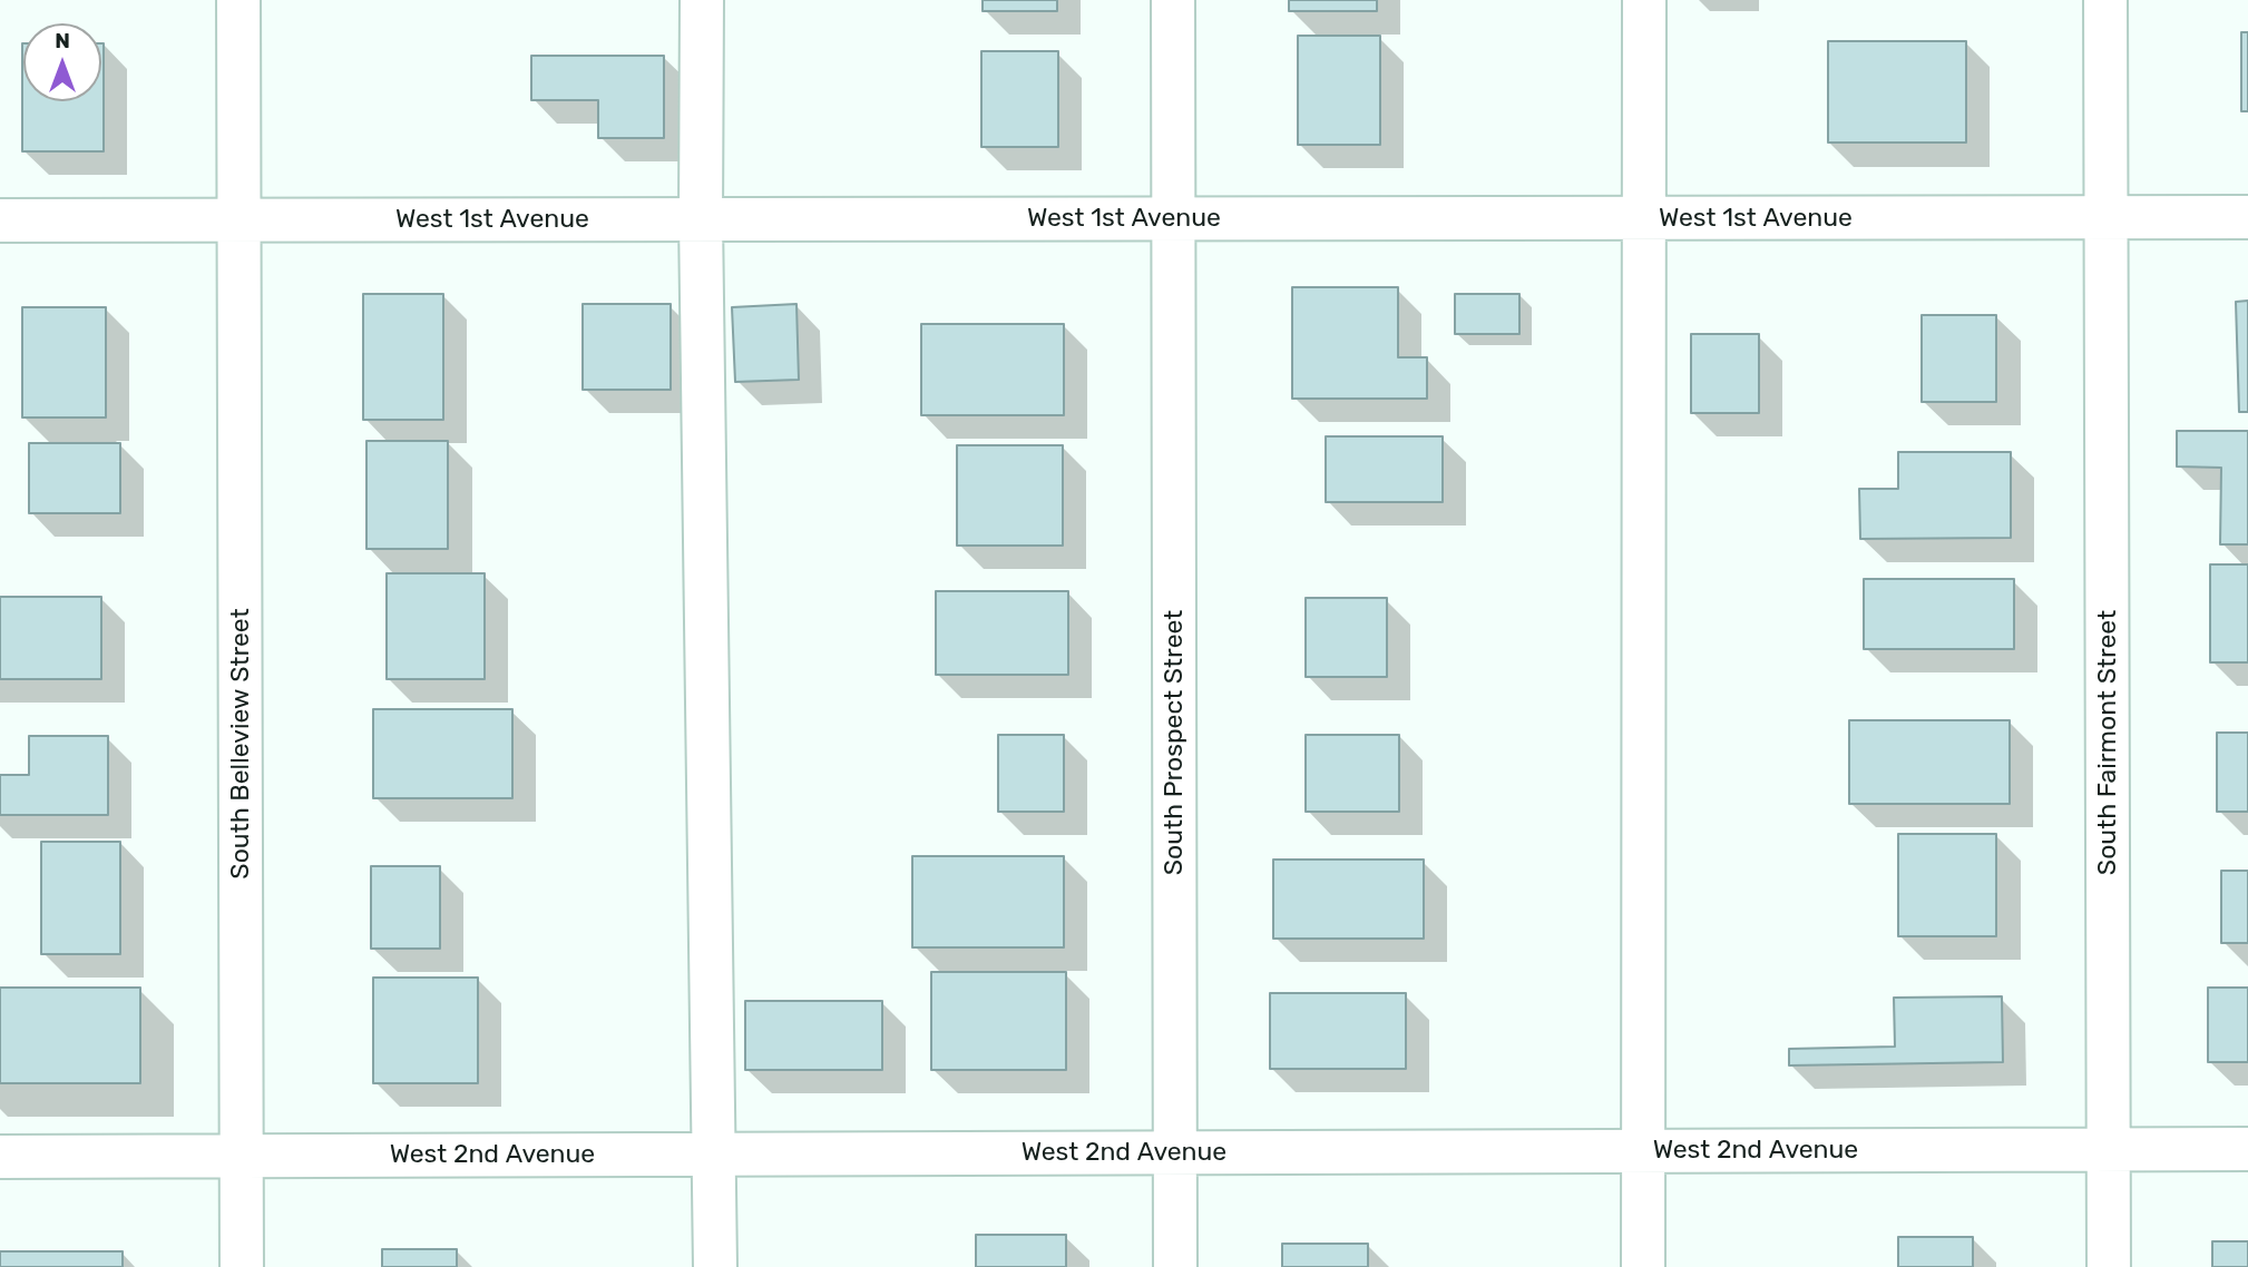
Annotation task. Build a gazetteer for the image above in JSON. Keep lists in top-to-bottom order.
{
  "streets": {
    "street": [
      "West 1st Avenue",
      "South Prospect Street",
      "South Fairmont Street",
      "South Belleview Street",
      "West 2nd Avenue"
    ]
  },
  "crossings": [
    ["West 1st Avenue", "South Prospect Street"],
    ["West 1st Avenue", "South Fairmont Street"],
    ["West 1st Avenue", "South Belleview Street"],
    ["South Prospect Street", "West 2nd Avenue"],
    ["South Fairmont Street", "West 2nd Avenue"],
    ["South Belleview Street", "West 2nd Avenue"]
  ],
  "north": "top"
}
